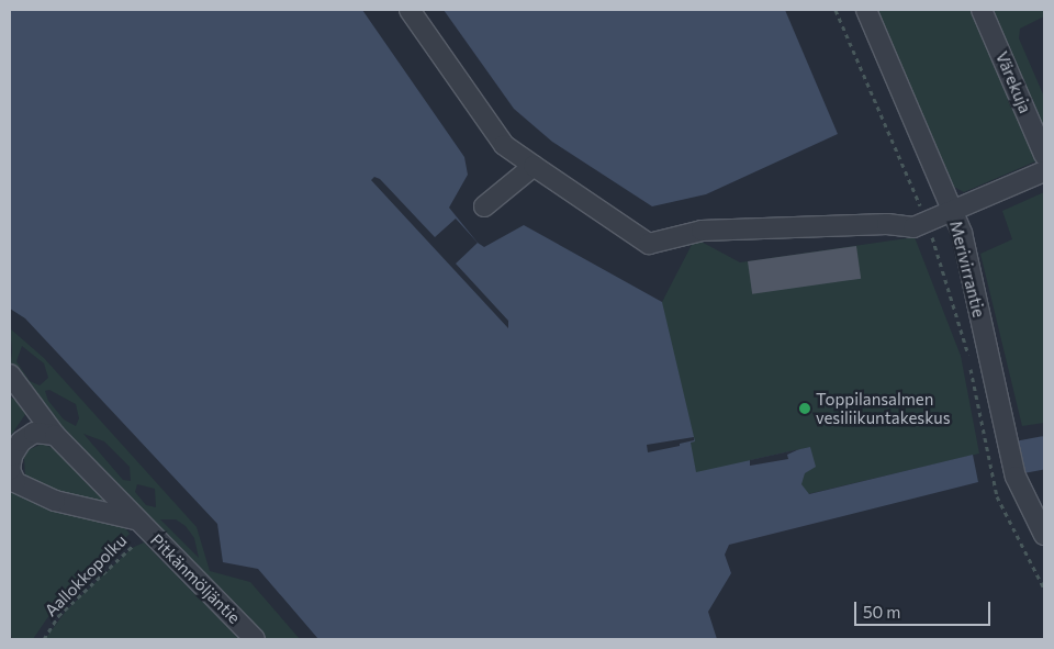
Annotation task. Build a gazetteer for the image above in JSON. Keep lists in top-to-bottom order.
{
  "streets": {
    "street": ["Värekuja", "Merivirrantie", "Pitkänmöljäntie"],
    "path": ["Aallokkopolku"]
  },
  "crossings": [
    ["Aallokkopolku", "Pitkänmöljäntie"]
  ],
  "places": ["Toppilansalmen vesiliikuntakeskus"],
  "scale_bar": "50 m"
}
